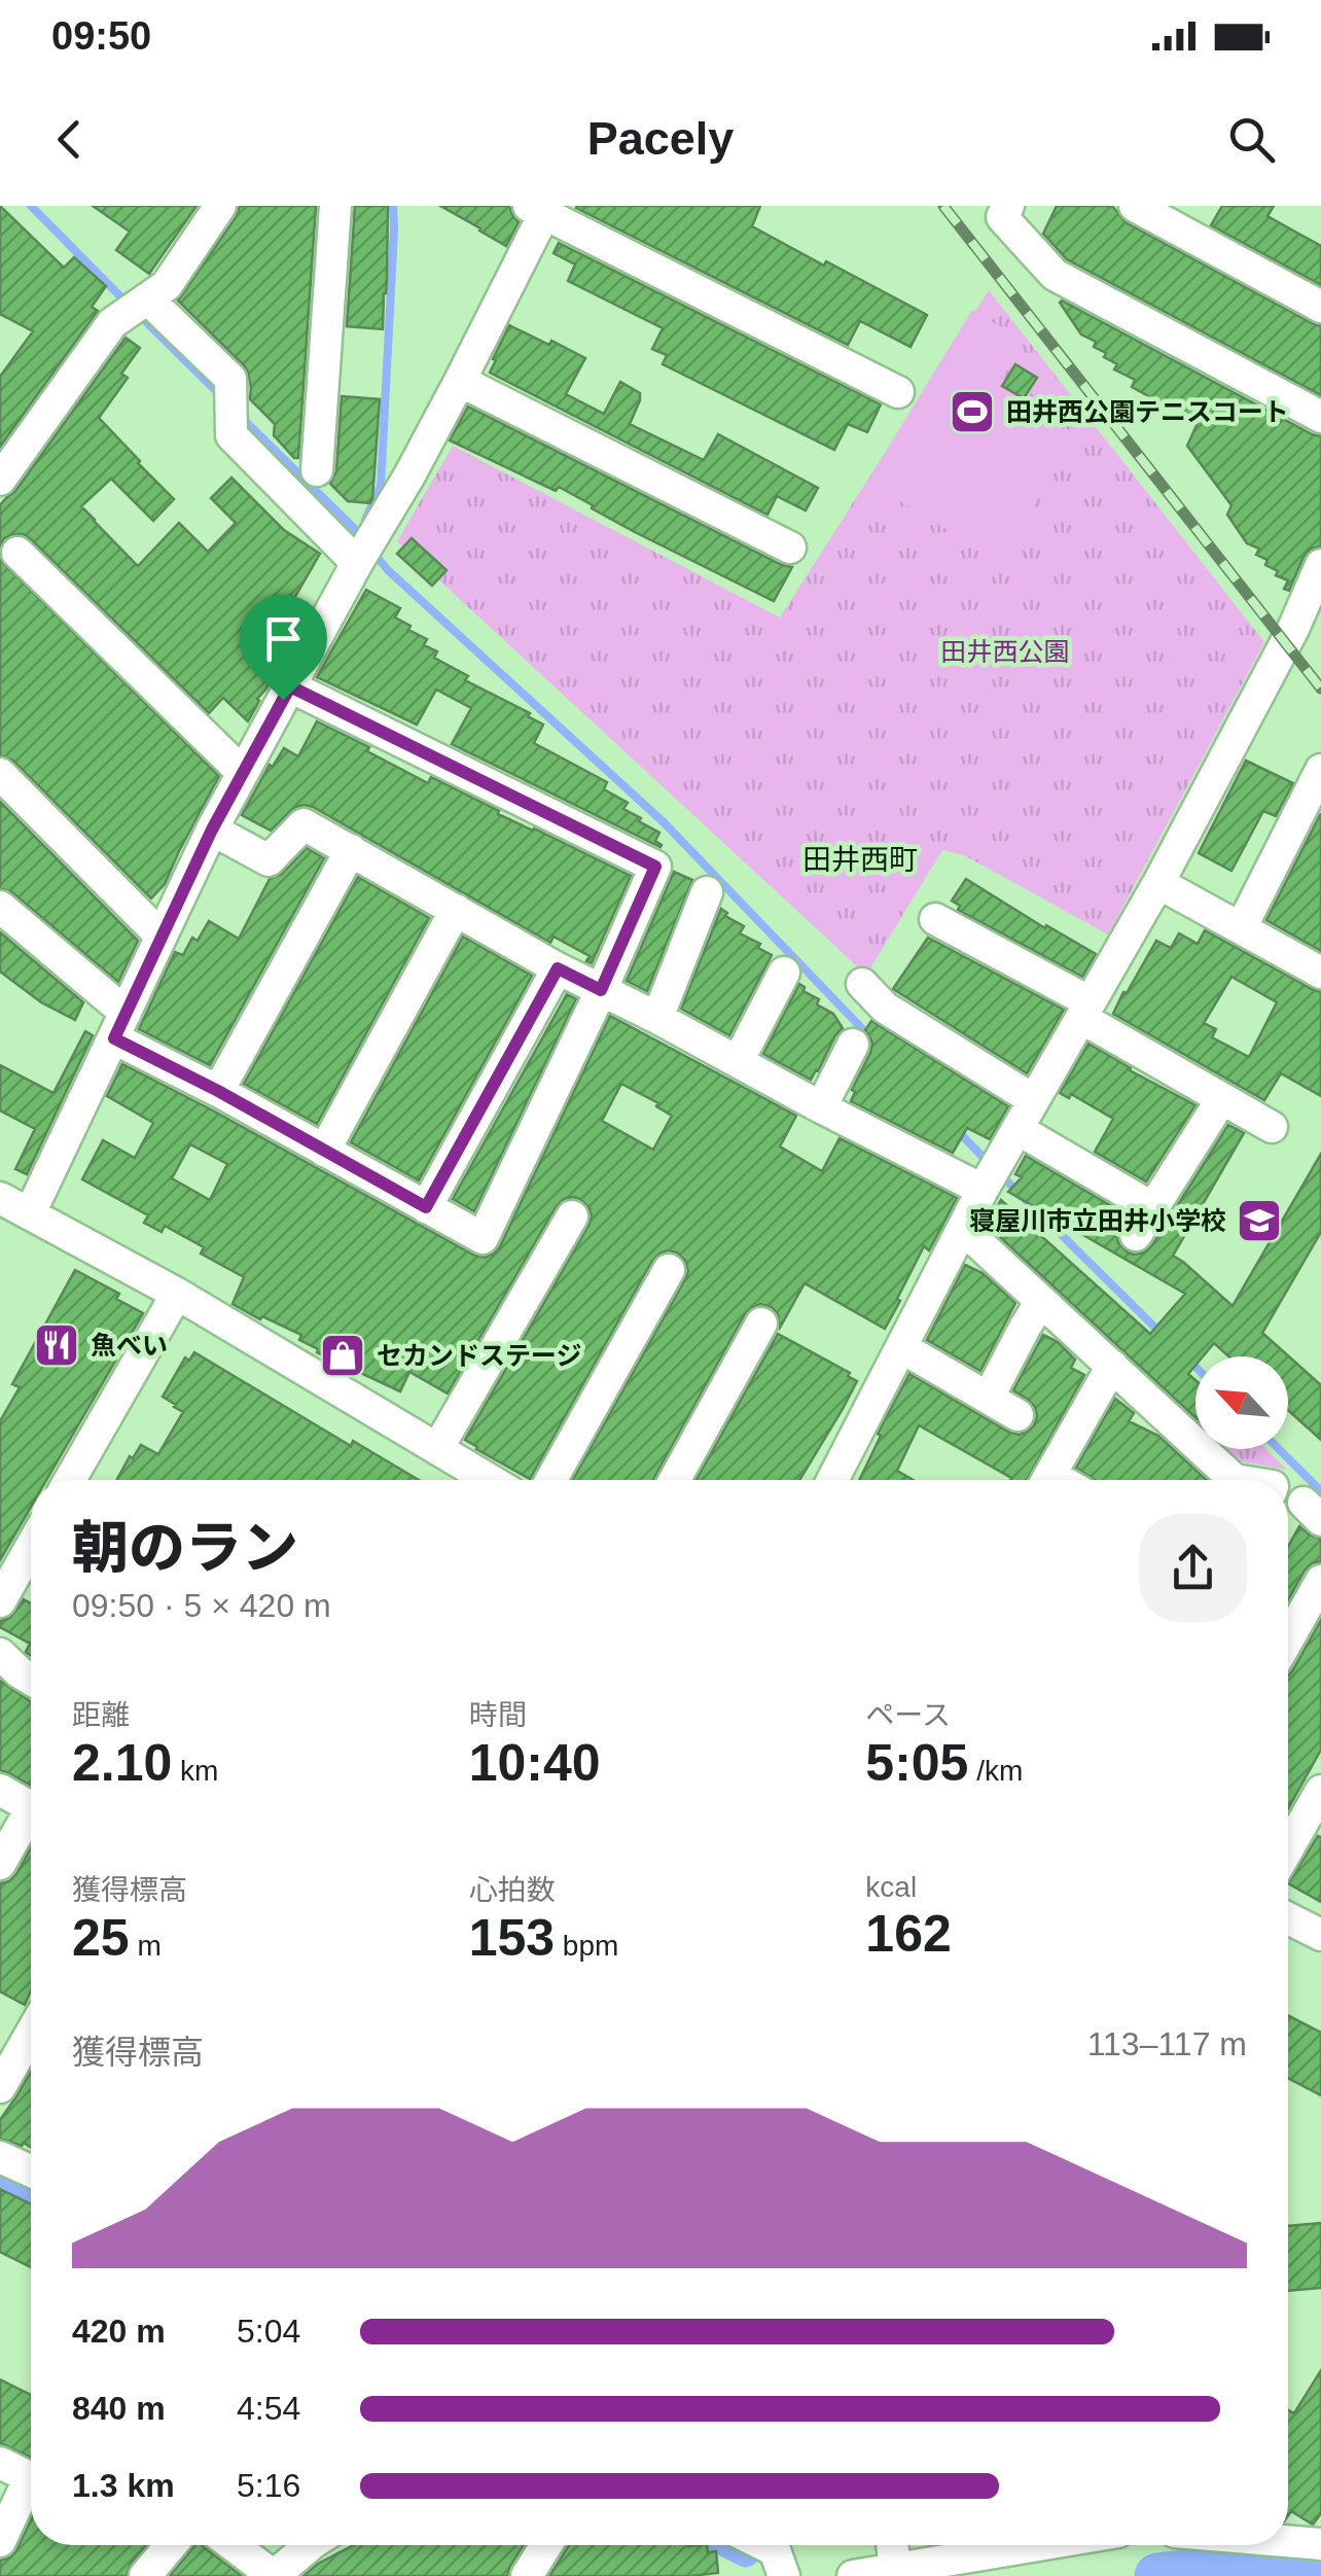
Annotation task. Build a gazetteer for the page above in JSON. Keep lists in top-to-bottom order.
{
  "districts": ["田井西町"],
  "parks": ["田井西公園"],
  "places": {
    "sports": ["田井西公園テニスコート"],
    "school or university": ["寝屋川市立田井小学校"],
    "restaurant": ["魚べい"],
    "shop": ["セカンドステージ"]
  },
  "north": "top left",
  "page": {
    "status": "09:50",
    "header": "Pacely",
    "heading": ["朝のラン", "09:50 · 5 × 420 m"],
    "stats": [
      ["距離", "2.10 km"],
      ["時間", "10:40"],
      ["ペース", "5:05 /km"],
      ["獲得標高", "25 m"],
      ["心拍数", "153 bpm"],
      ["kcal", "162"]
    ],
    "chart": ["獲得標高", "113–117 m"],
    "list": [
      {
        "name": "420 m",
        "note": "5:04"
      },
      {
        "name": "840 m",
        "note": "4:54"
      },
      {
        "name": "1.3 km",
        "note": "5:16"
      }
    ]
  }
}
